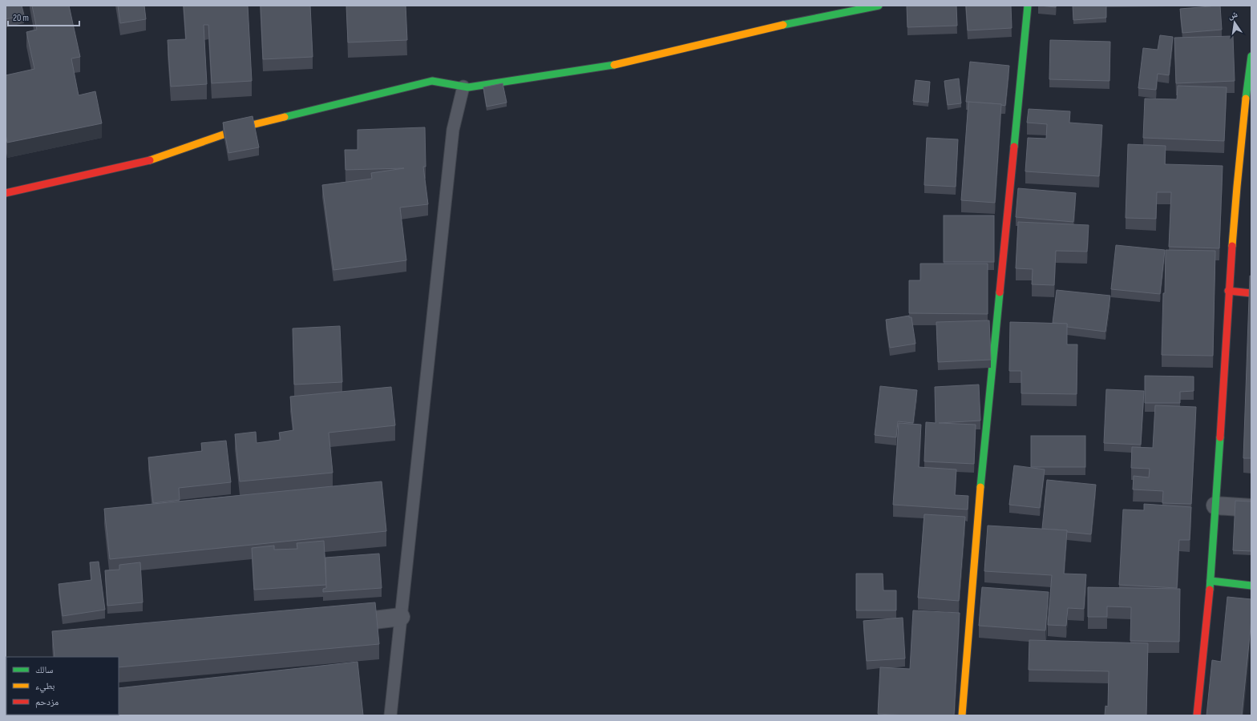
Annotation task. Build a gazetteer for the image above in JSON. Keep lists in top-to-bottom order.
{
  "legend": ["سالك", "بطيء", "مزدحم"],
  "scale_bar": "20 m",
  "north": "top"
}
